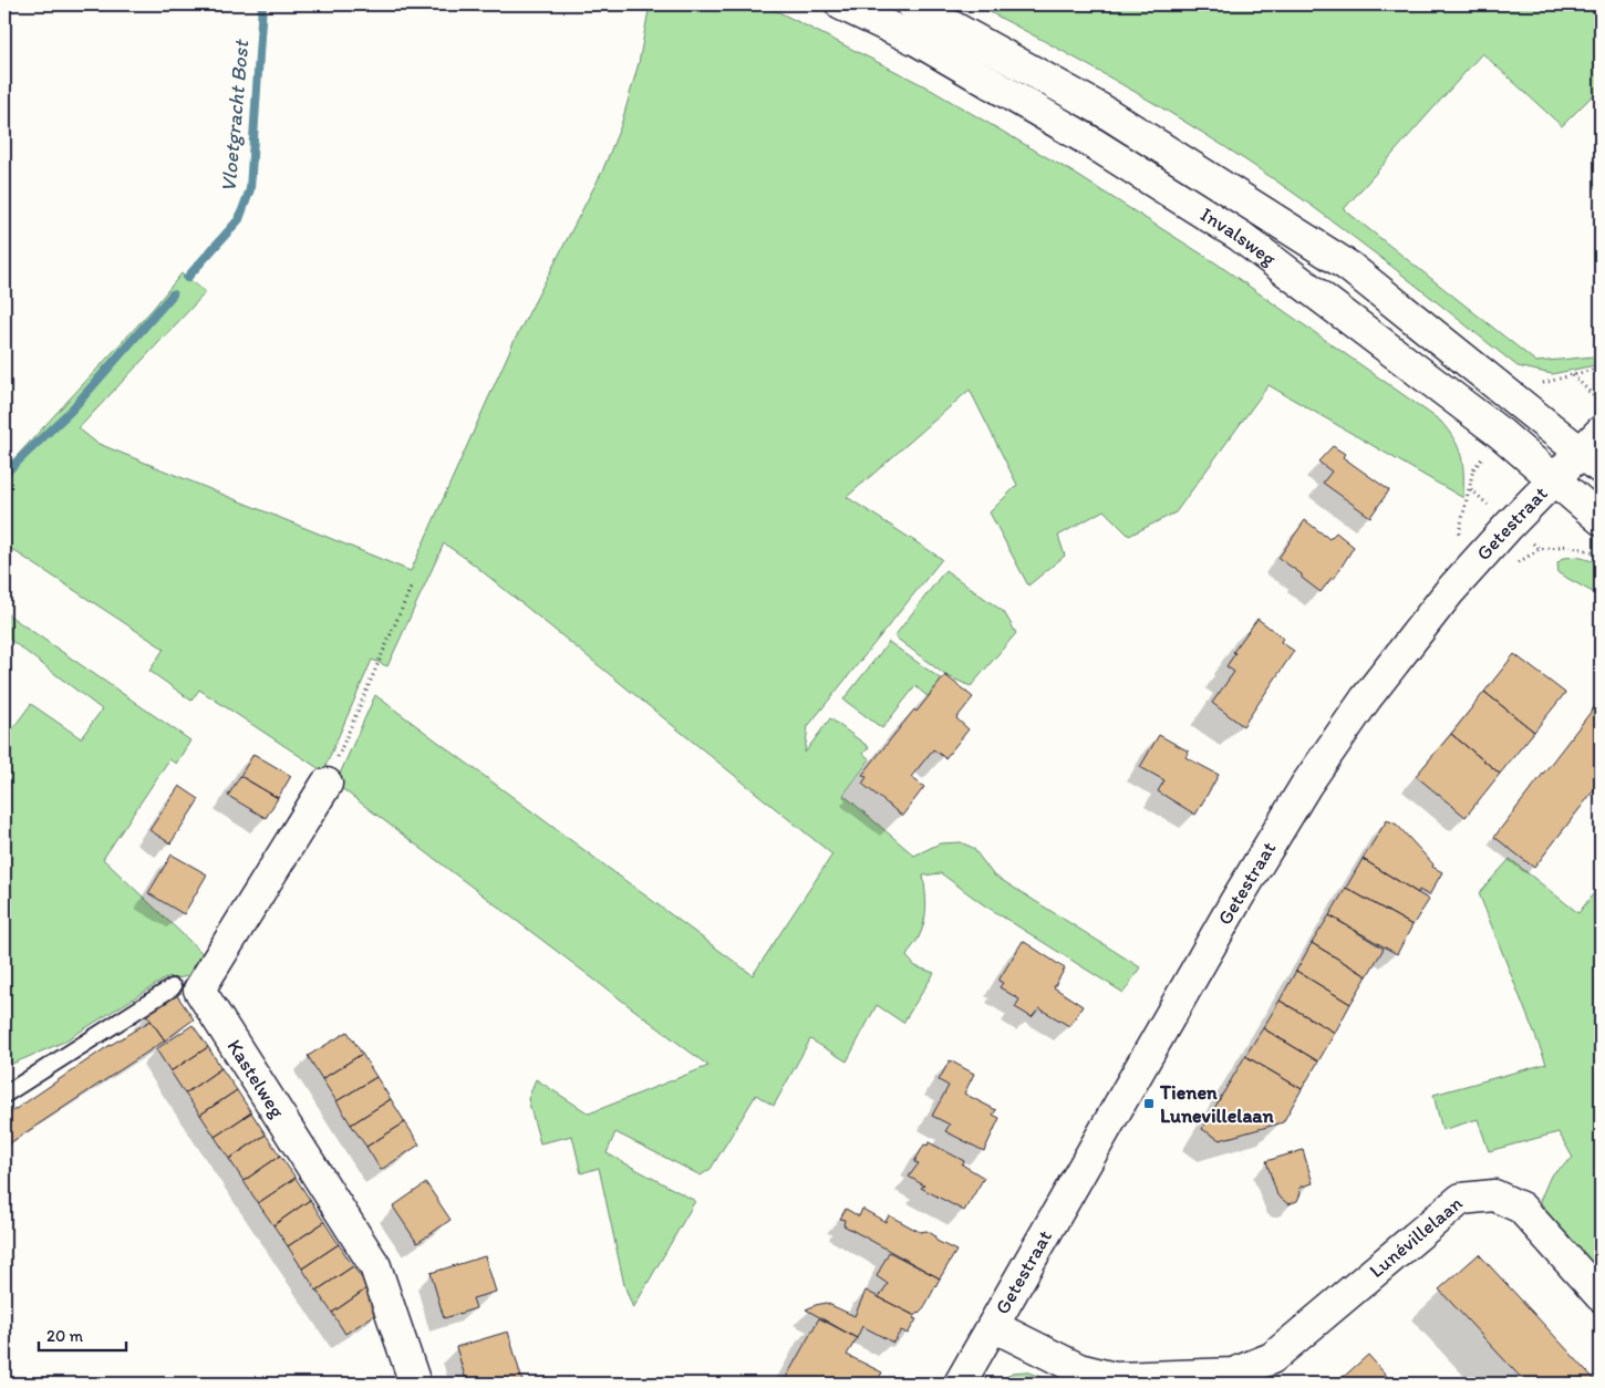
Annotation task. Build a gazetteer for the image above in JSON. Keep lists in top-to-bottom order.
{
  "streets": {
    "street": [
      "Invalsweg",
      "Getestraat",
      "Kastelweg",
      "Lunévillelaan"
    ]
  },
  "crossings": [
    ["Invalsweg", "Getestraat"],
    ["Getestraat", "Lunévillelaan"]
  ],
  "water": ["Vloetgracht Bost"],
  "places": {
    "transit": ["Tienen Lunevillelaan"]
  },
  "scale_bar": "20 m"
}
